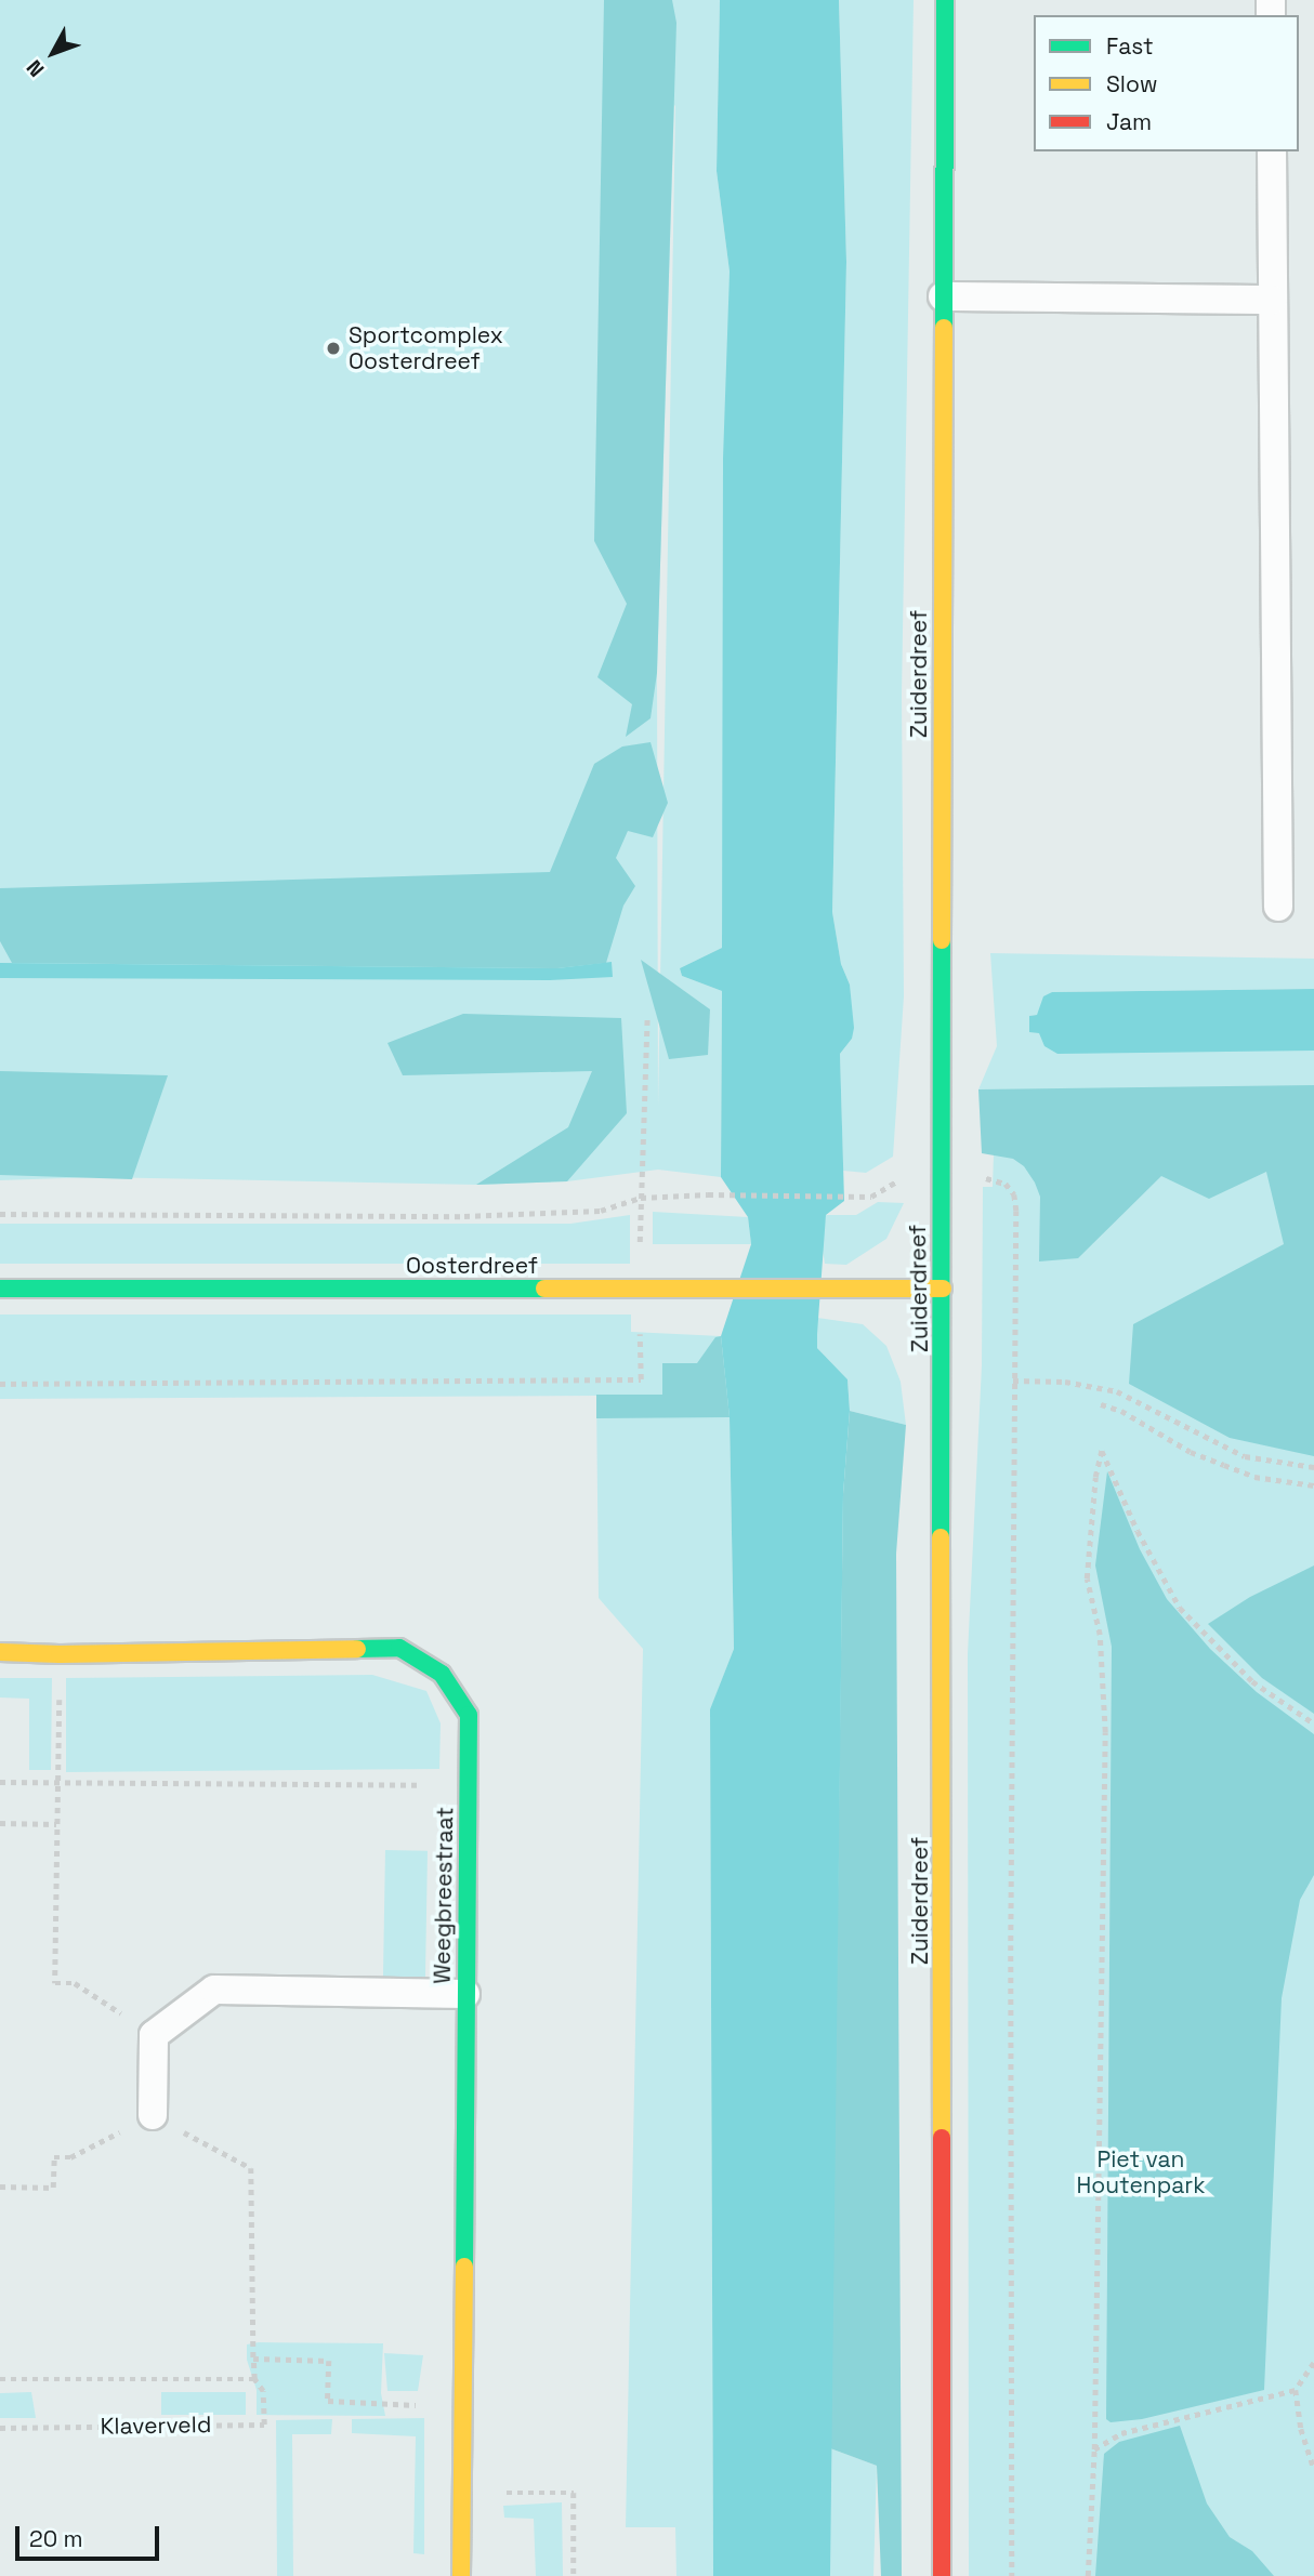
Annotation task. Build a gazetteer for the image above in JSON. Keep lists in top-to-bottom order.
{
  "streets": {
    "street": ["Zuiderdreef", "Oosterdreef", "Weegbreestraat"],
    "path": ["Klaverveld"]
  },
  "crossings": [
    ["Zuiderdreef", "Oosterdreef"]
  ],
  "parks": ["Piet van Houtenpark"],
  "places": ["Sportcomplex Oosterdreef"],
  "legend": ["Fast", "Slow", "Jam"],
  "scale_bar": "20 m",
  "north": "bottom left"
}
